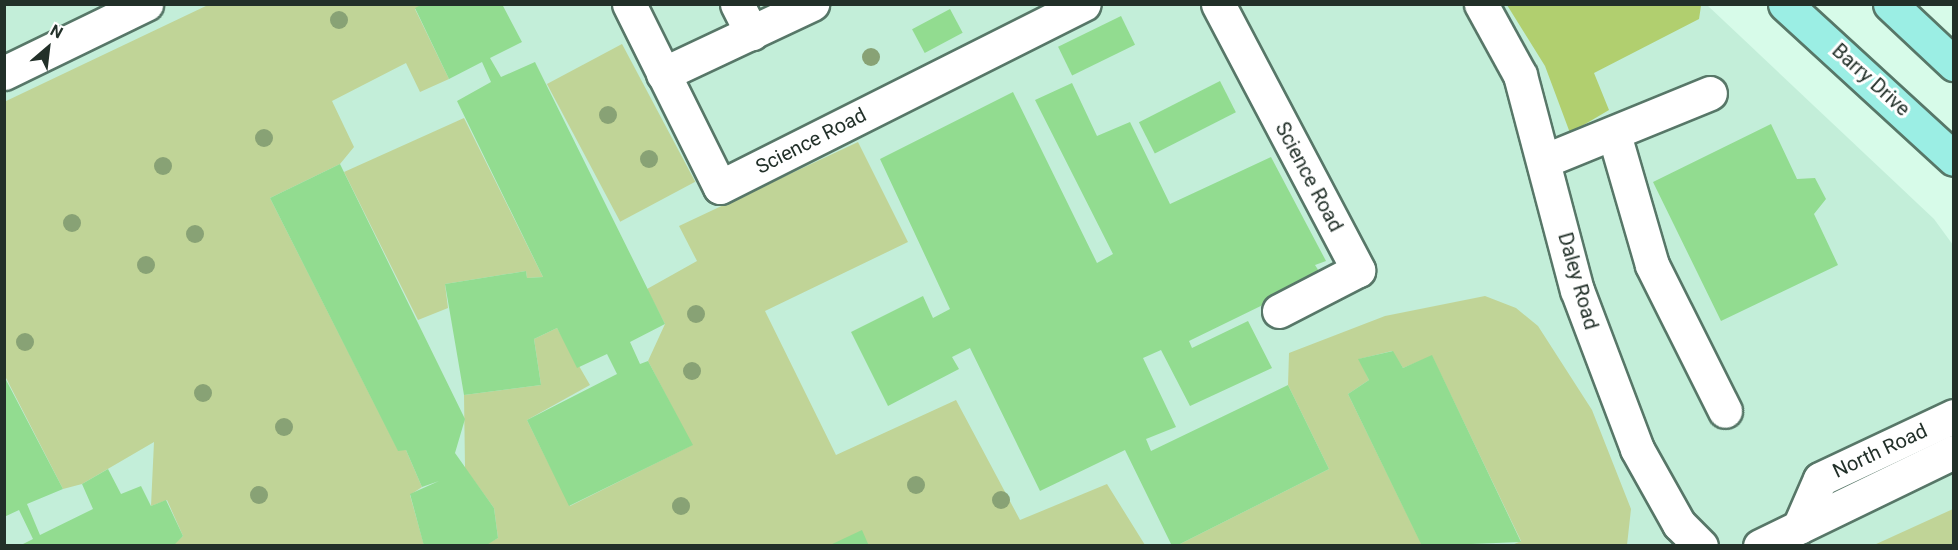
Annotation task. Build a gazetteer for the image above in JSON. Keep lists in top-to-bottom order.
{
  "streets": {
    "main road": ["Barry Drive"],
    "street": ["Science Road", "Daley Road", "North Road"]
  },
  "north": "top right"
}
